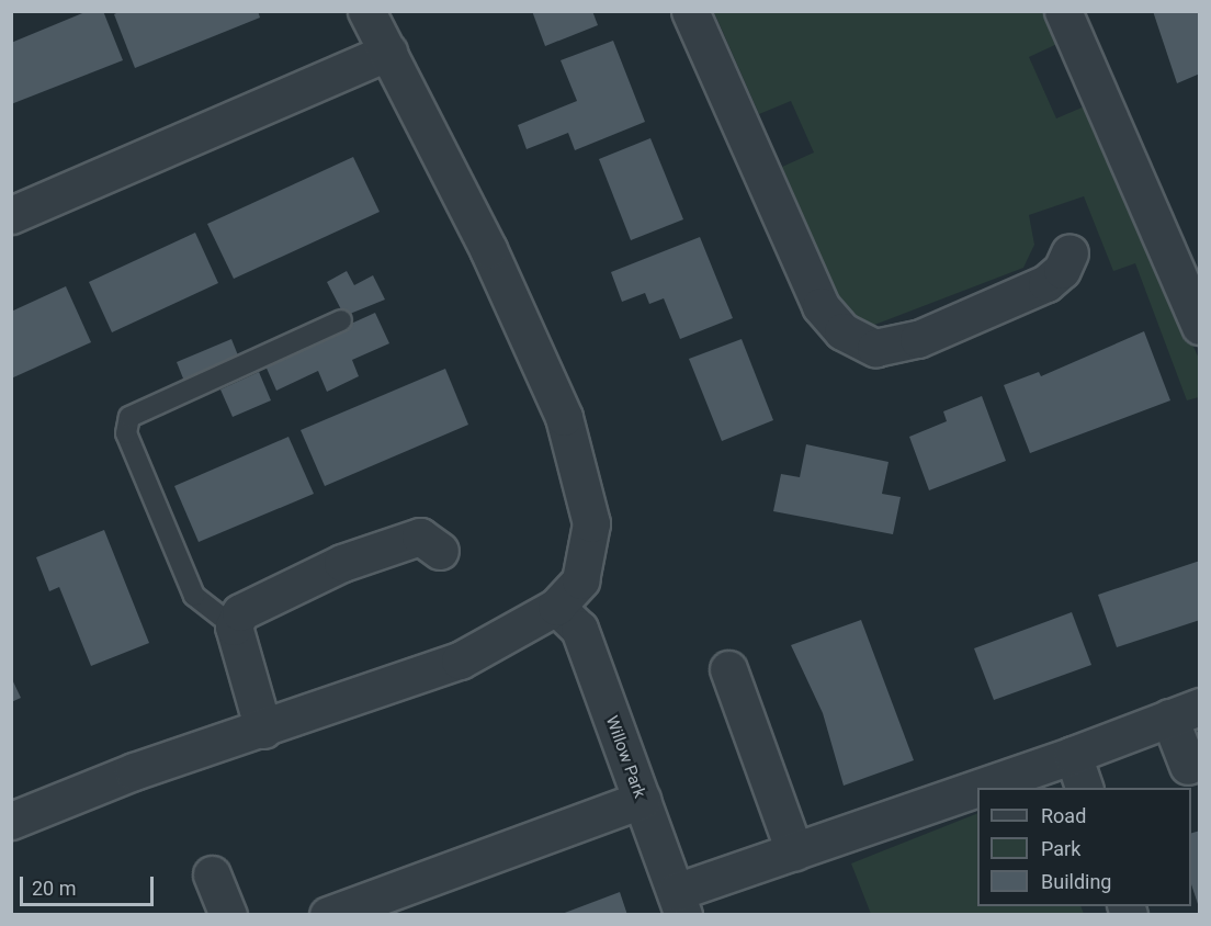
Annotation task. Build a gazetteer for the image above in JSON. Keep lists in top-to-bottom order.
{
  "streets": {
    "street": ["Willow Park"]
  },
  "legend": ["Road", "Park", "Building"],
  "scale_bar": "20 m"
}
